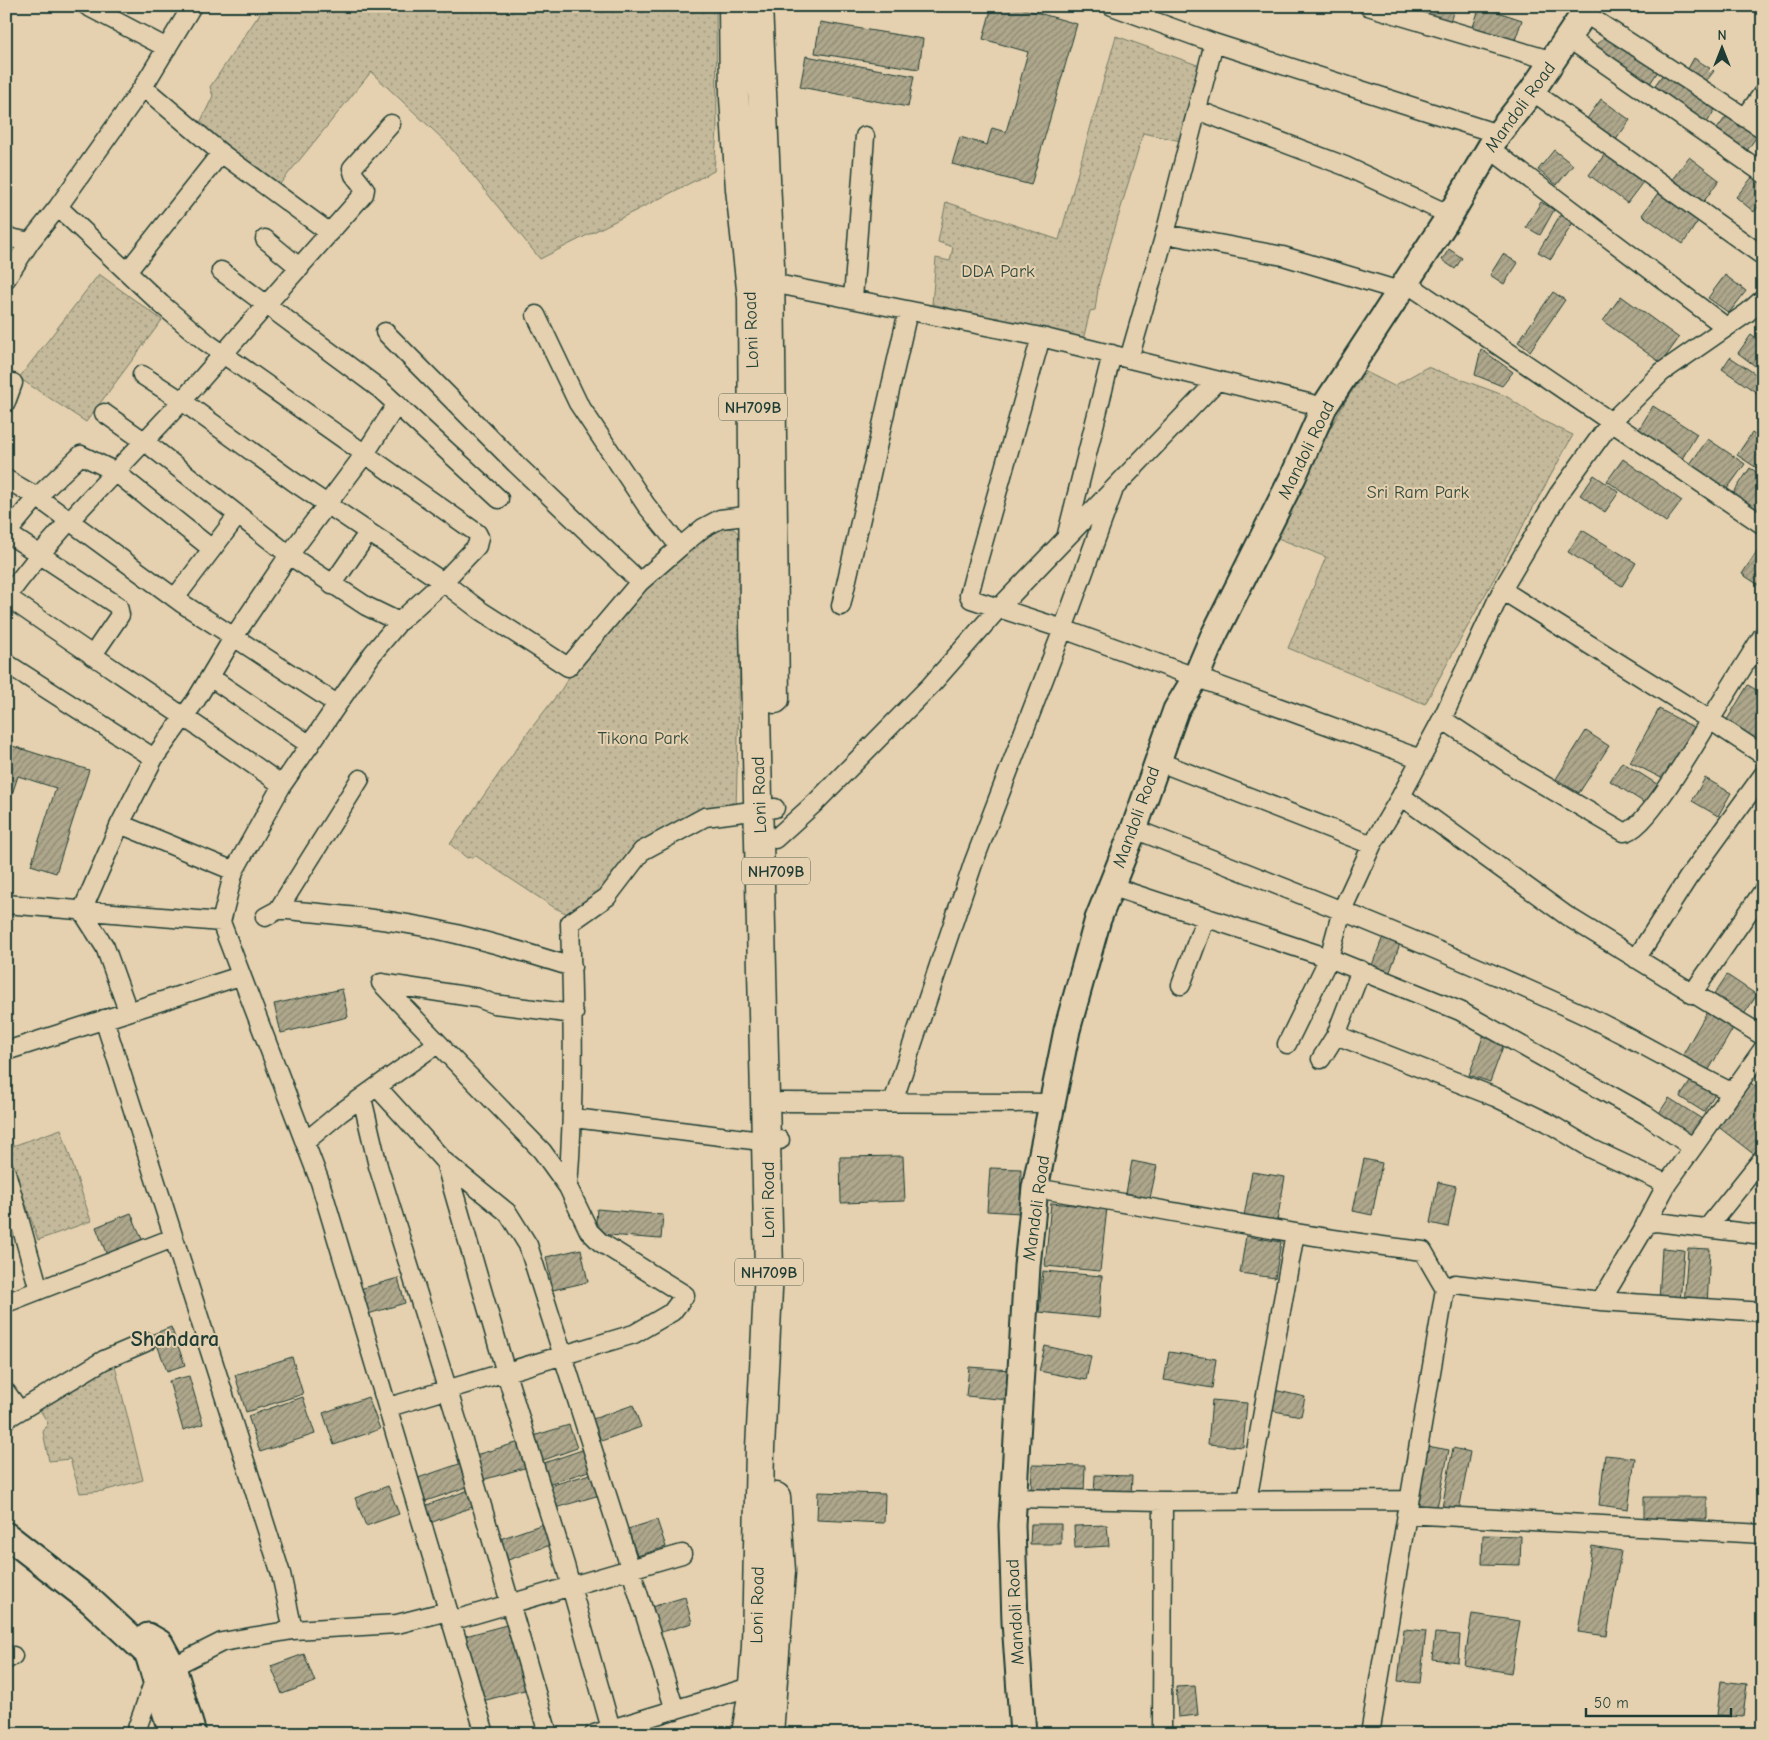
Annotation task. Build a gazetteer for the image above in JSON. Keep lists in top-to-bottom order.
{
  "streets": {
    "highway": ["Loni Road", "NH709B"],
    "street": ["Mandoli Road"]
  },
  "districts": ["Shahdara"],
  "parks": ["DDA Park", "Sri Ram Park", "Tikona Park"],
  "scale_bar": "50 m",
  "north": "top"
}
